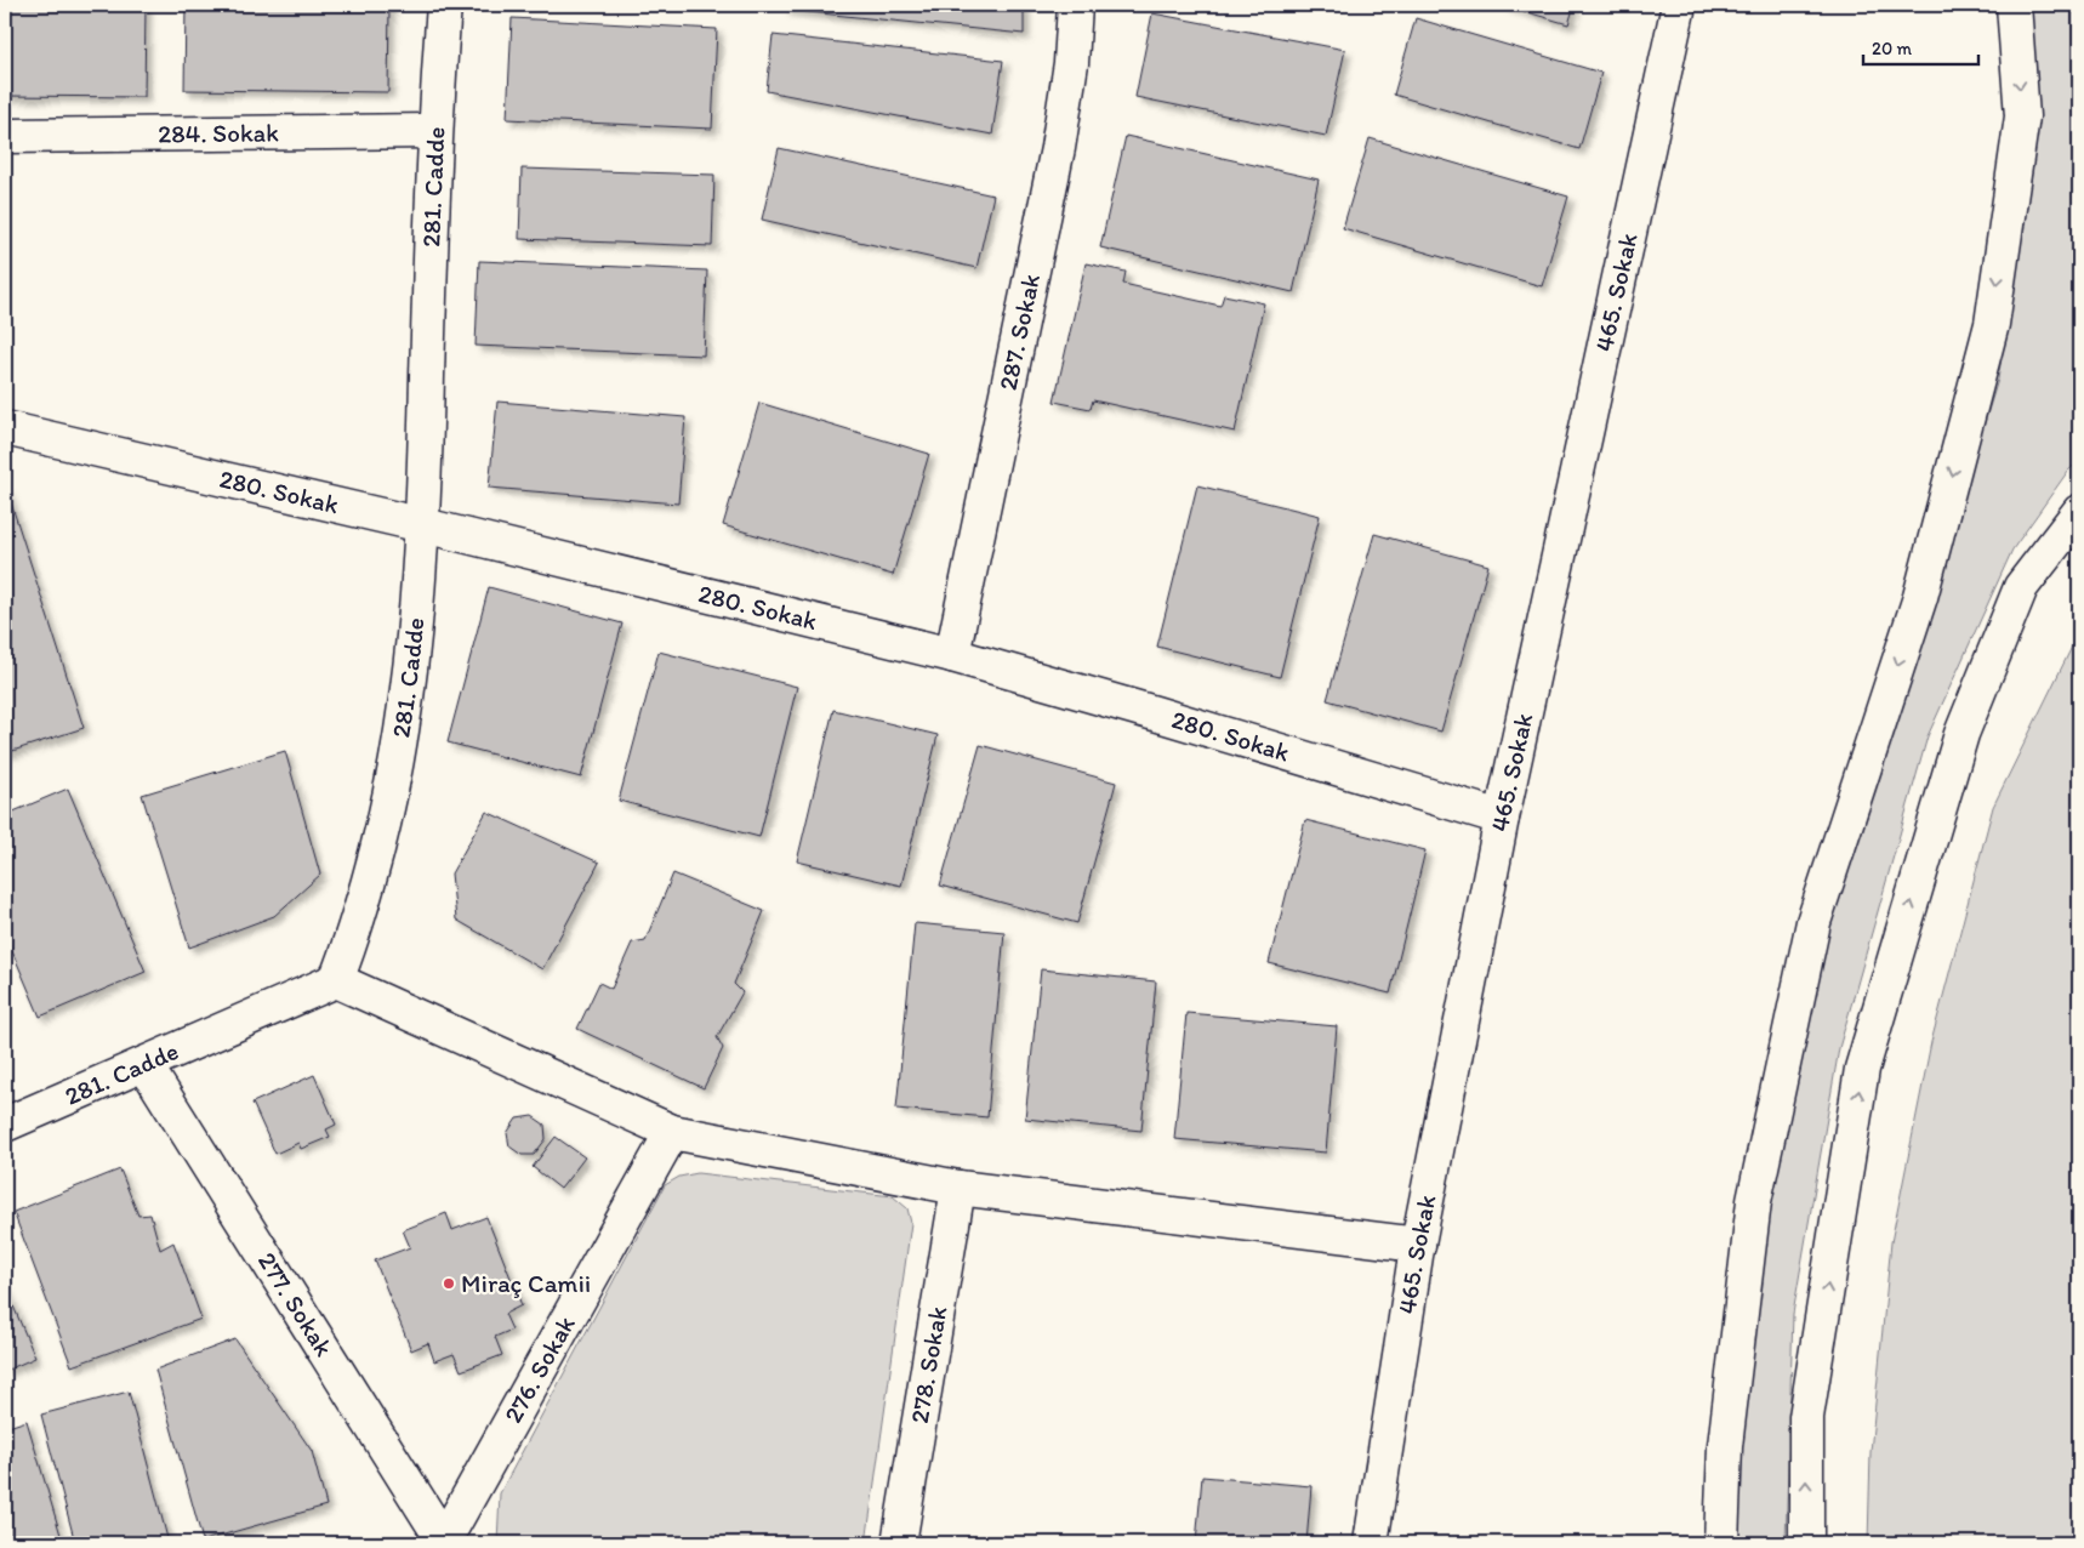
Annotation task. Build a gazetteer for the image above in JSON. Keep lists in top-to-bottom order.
{
  "streets": {
    "main road": [
      "284. Sokak",
      "281. Cadde",
      "465. Sokak",
      "287. Sokak",
      "280. Sokak",
      "277. Sokak",
      "278. Sokak",
      "276. Sokak"
    ]
  },
  "crossings": [
    ["284. Sokak", "281. Cadde"],
    ["281. Cadde", "280. Sokak"],
    ["281. Cadde", "277. Sokak"],
    ["465. Sokak", "280. Sokak"],
    ["287. Sokak", "280. Sokak"],
    ["277. Sokak", "276. Sokak"]
  ],
  "places": ["Miraç Camii"],
  "scale_bar": "20 m"
}
